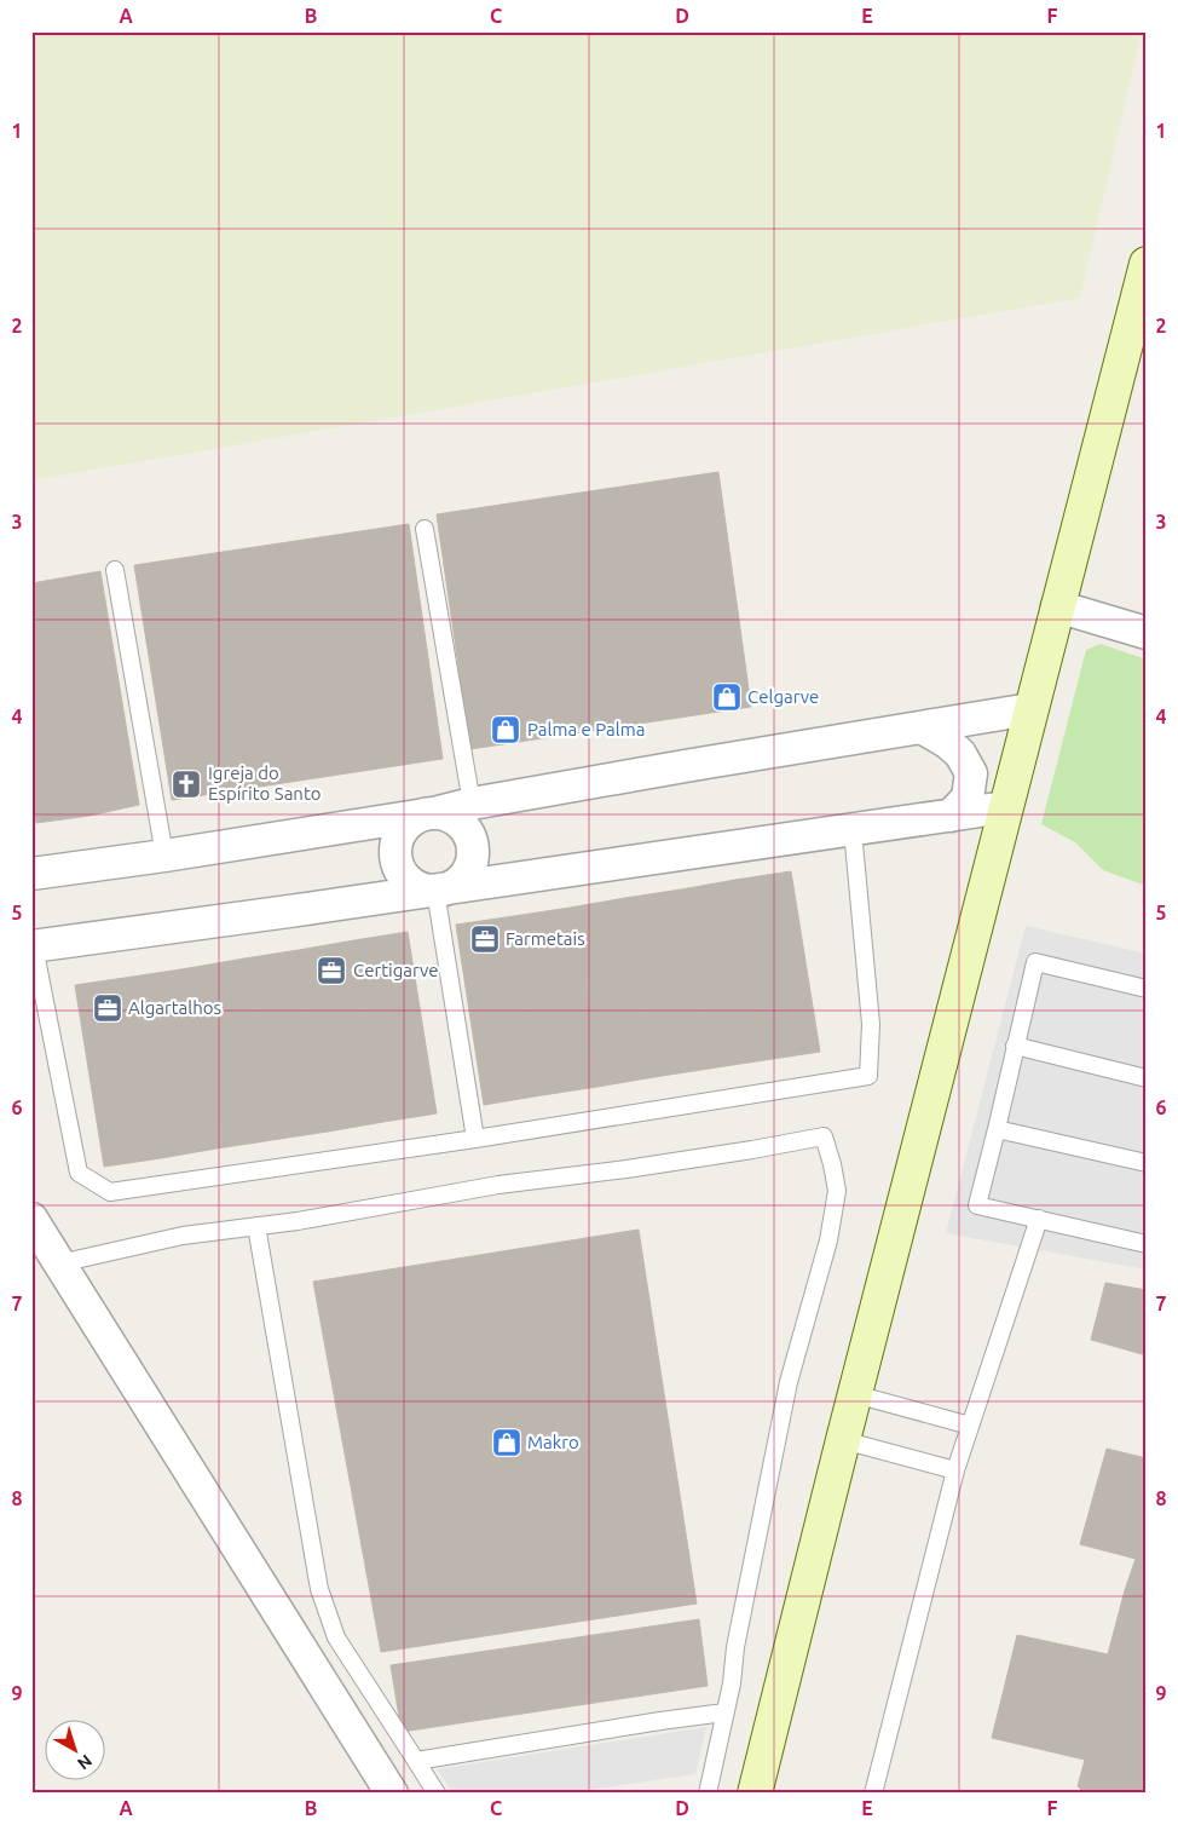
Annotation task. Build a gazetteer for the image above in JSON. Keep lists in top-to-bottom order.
{
  "places": {
    "shop": ["Celgarve", "Palma e Palma", "Makro"],
    "church": ["Igreja do Espírito Santo"],
    "office": ["Farmetais", "Certigarve", "Algartalhos"]
  },
  "north": "bottom right",
  "grid": {
    "columns": [
      "A",
      "B",
      "C",
      "D",
      "E",
      "F"
    ],
    "rows": [
      "1",
      "2",
      "3",
      "4",
      "5",
      "6",
      "7",
      "8",
      "9"
    ]
  }
}
